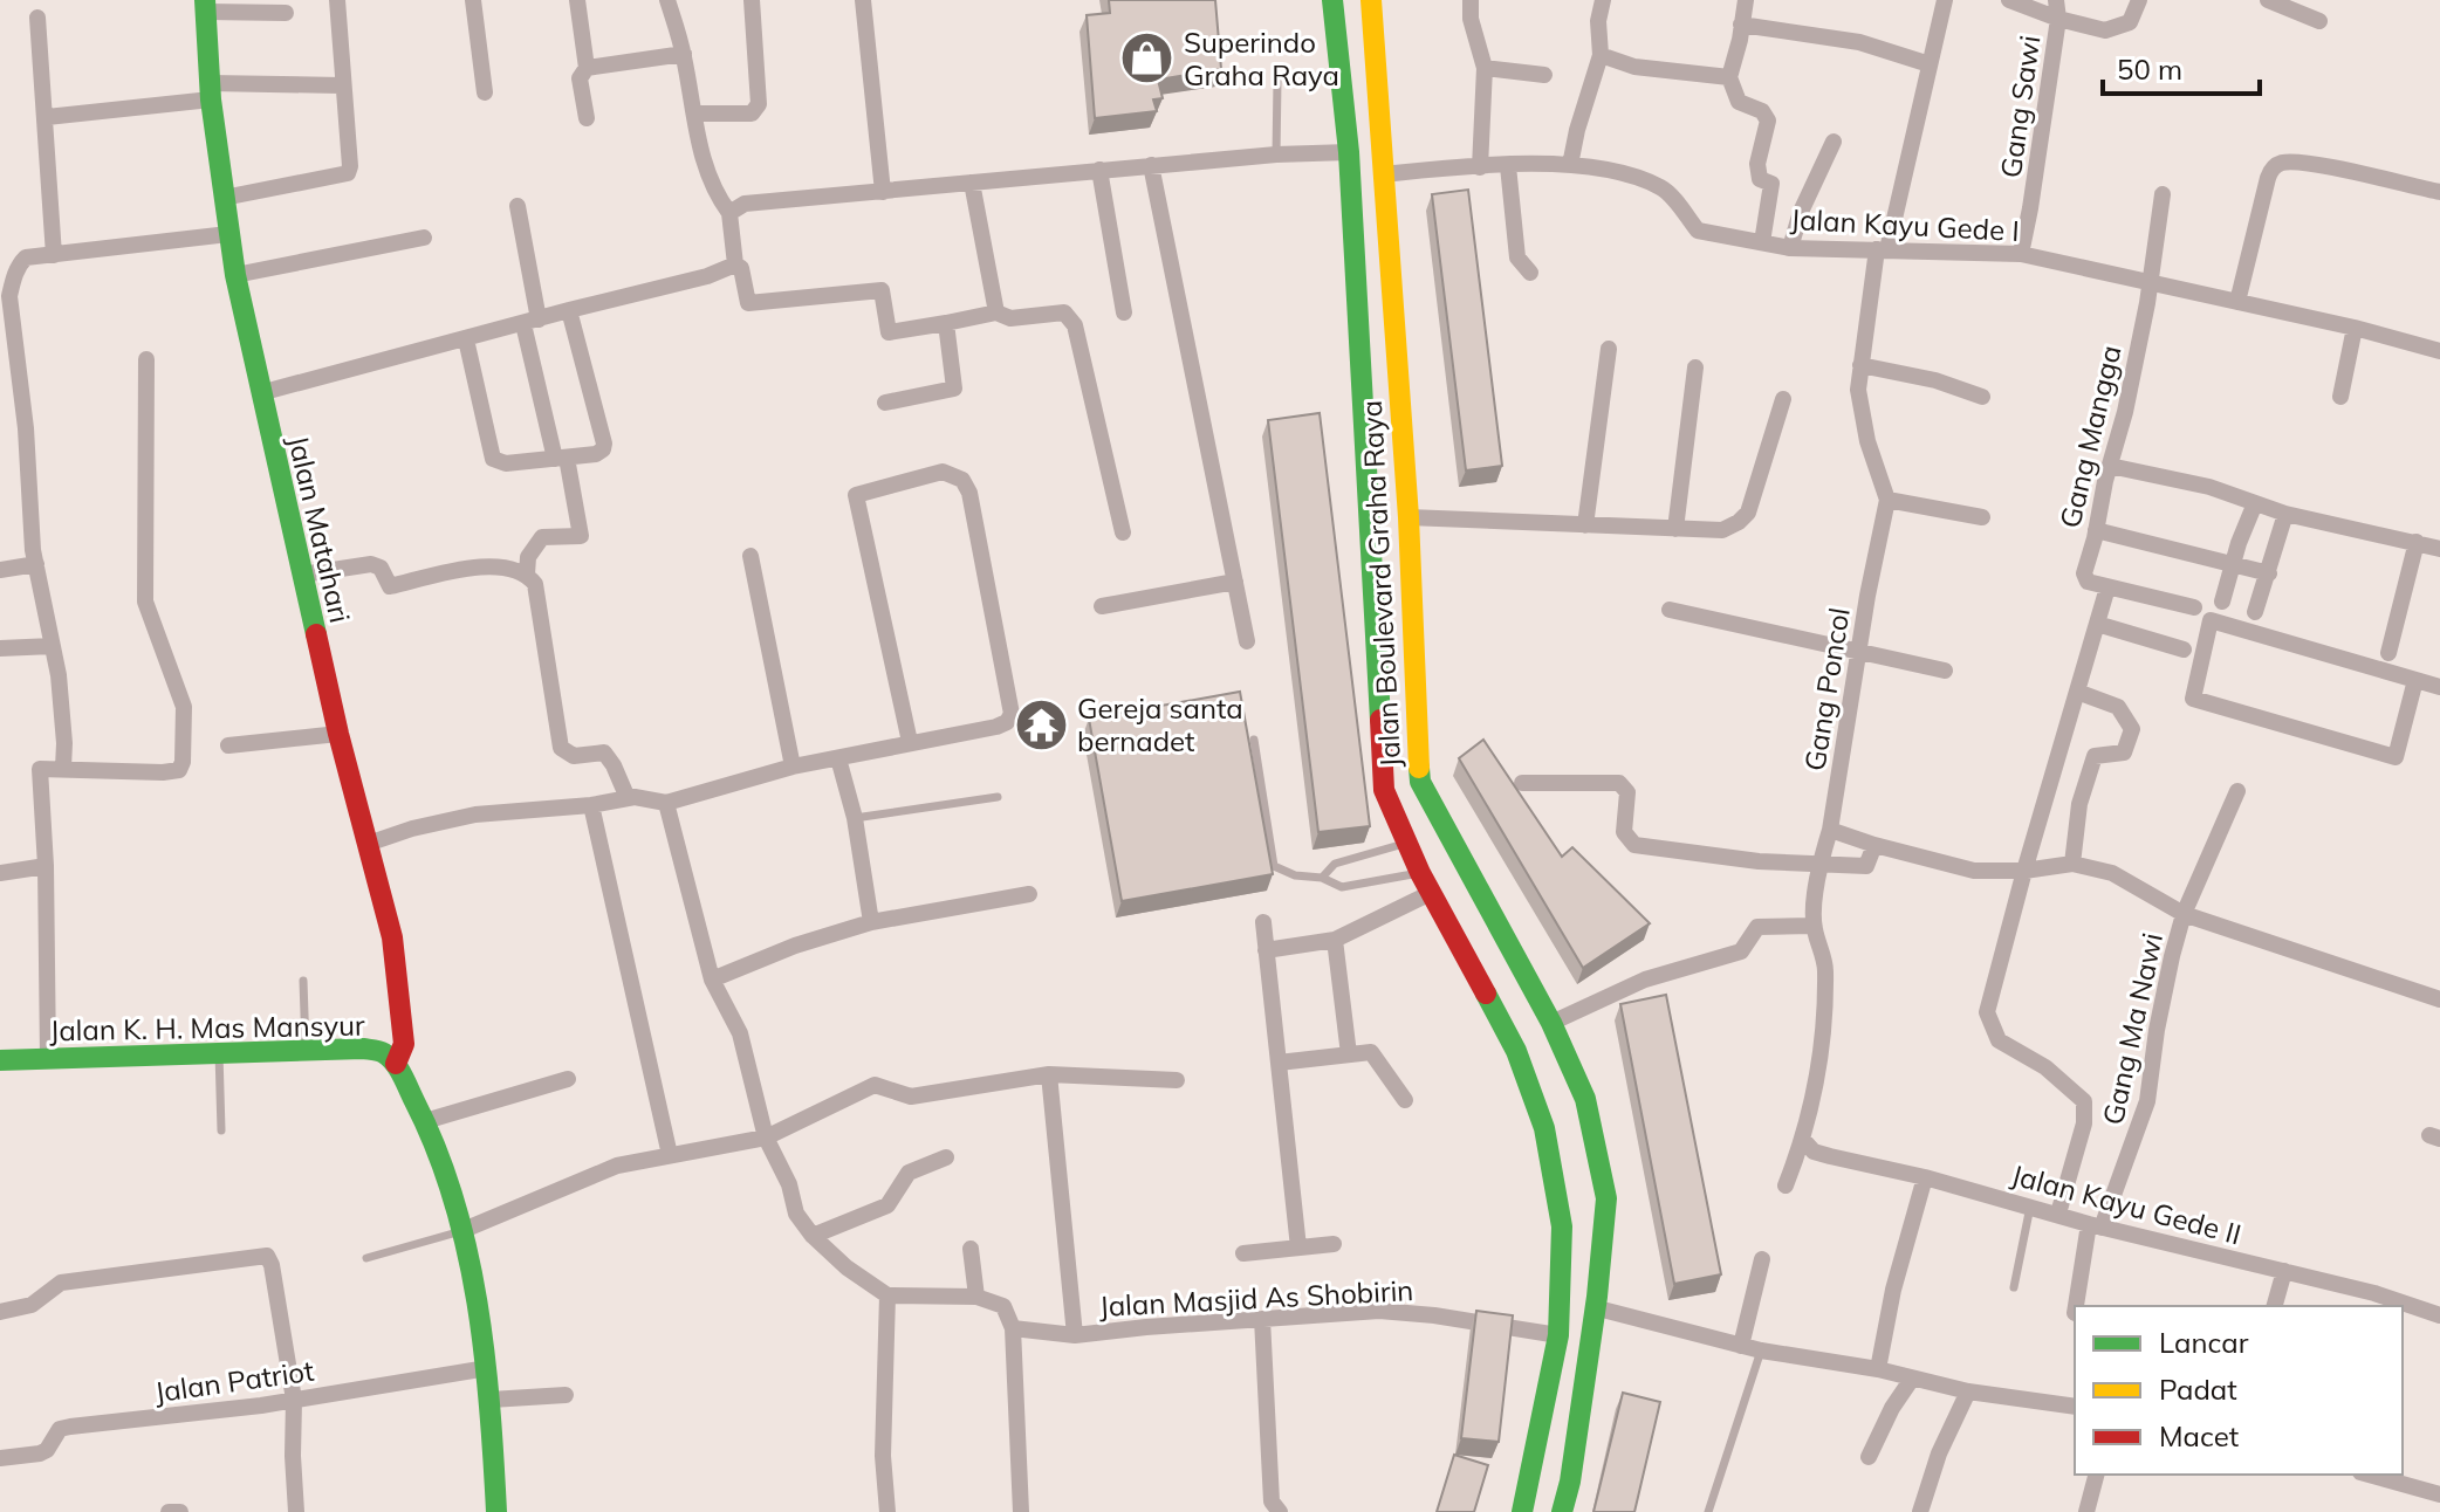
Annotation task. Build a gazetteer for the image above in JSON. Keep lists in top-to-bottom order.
{
  "streets": {
    "main road": ["Jalan Matahari", "Jalan Boulevard Graha Raya", "Jalan K. H. Mas Mansyur"],
    "street": [
      "Gang Sawi",
      "Jalan Kayu Gede I",
      "Gang Mangga",
      "Gang Poncol",
      "Gang Ma Nawi",
      "Jalan Kayu Gede II",
      "Jalan Masjid As Shobirin",
      "Jalan Patriot"
    ]
  },
  "crossings": [
    ["Gang Sawi", "Jalan Kayu Gede I"],
    ["Jalan Kayu Gede I", "Gang Mangga"],
    ["Jalan Kayu Gede I", "Jalan Boulevard Graha Raya"],
    ["Jalan Matahari", "Jalan K. H. Mas Mansyur"],
    ["Jalan Boulevard Graha Raya", "Jalan Masjid As Shobirin"],
    ["Gang Poncol", "Jalan Kayu Gede II"],
    ["Jalan K. H. Mas Mansyur", "Jalan Patriot"],
    ["Gang Ma Nawi", "Jalan Kayu Gede II"]
  ],
  "places": {
    "shop": ["Superindo Graha Raya"],
    "temple": ["Gereja santa bernadet"]
  },
  "legend": ["Lancar", "Padat", "Macet"],
  "scale_bar": "50 m"
}
